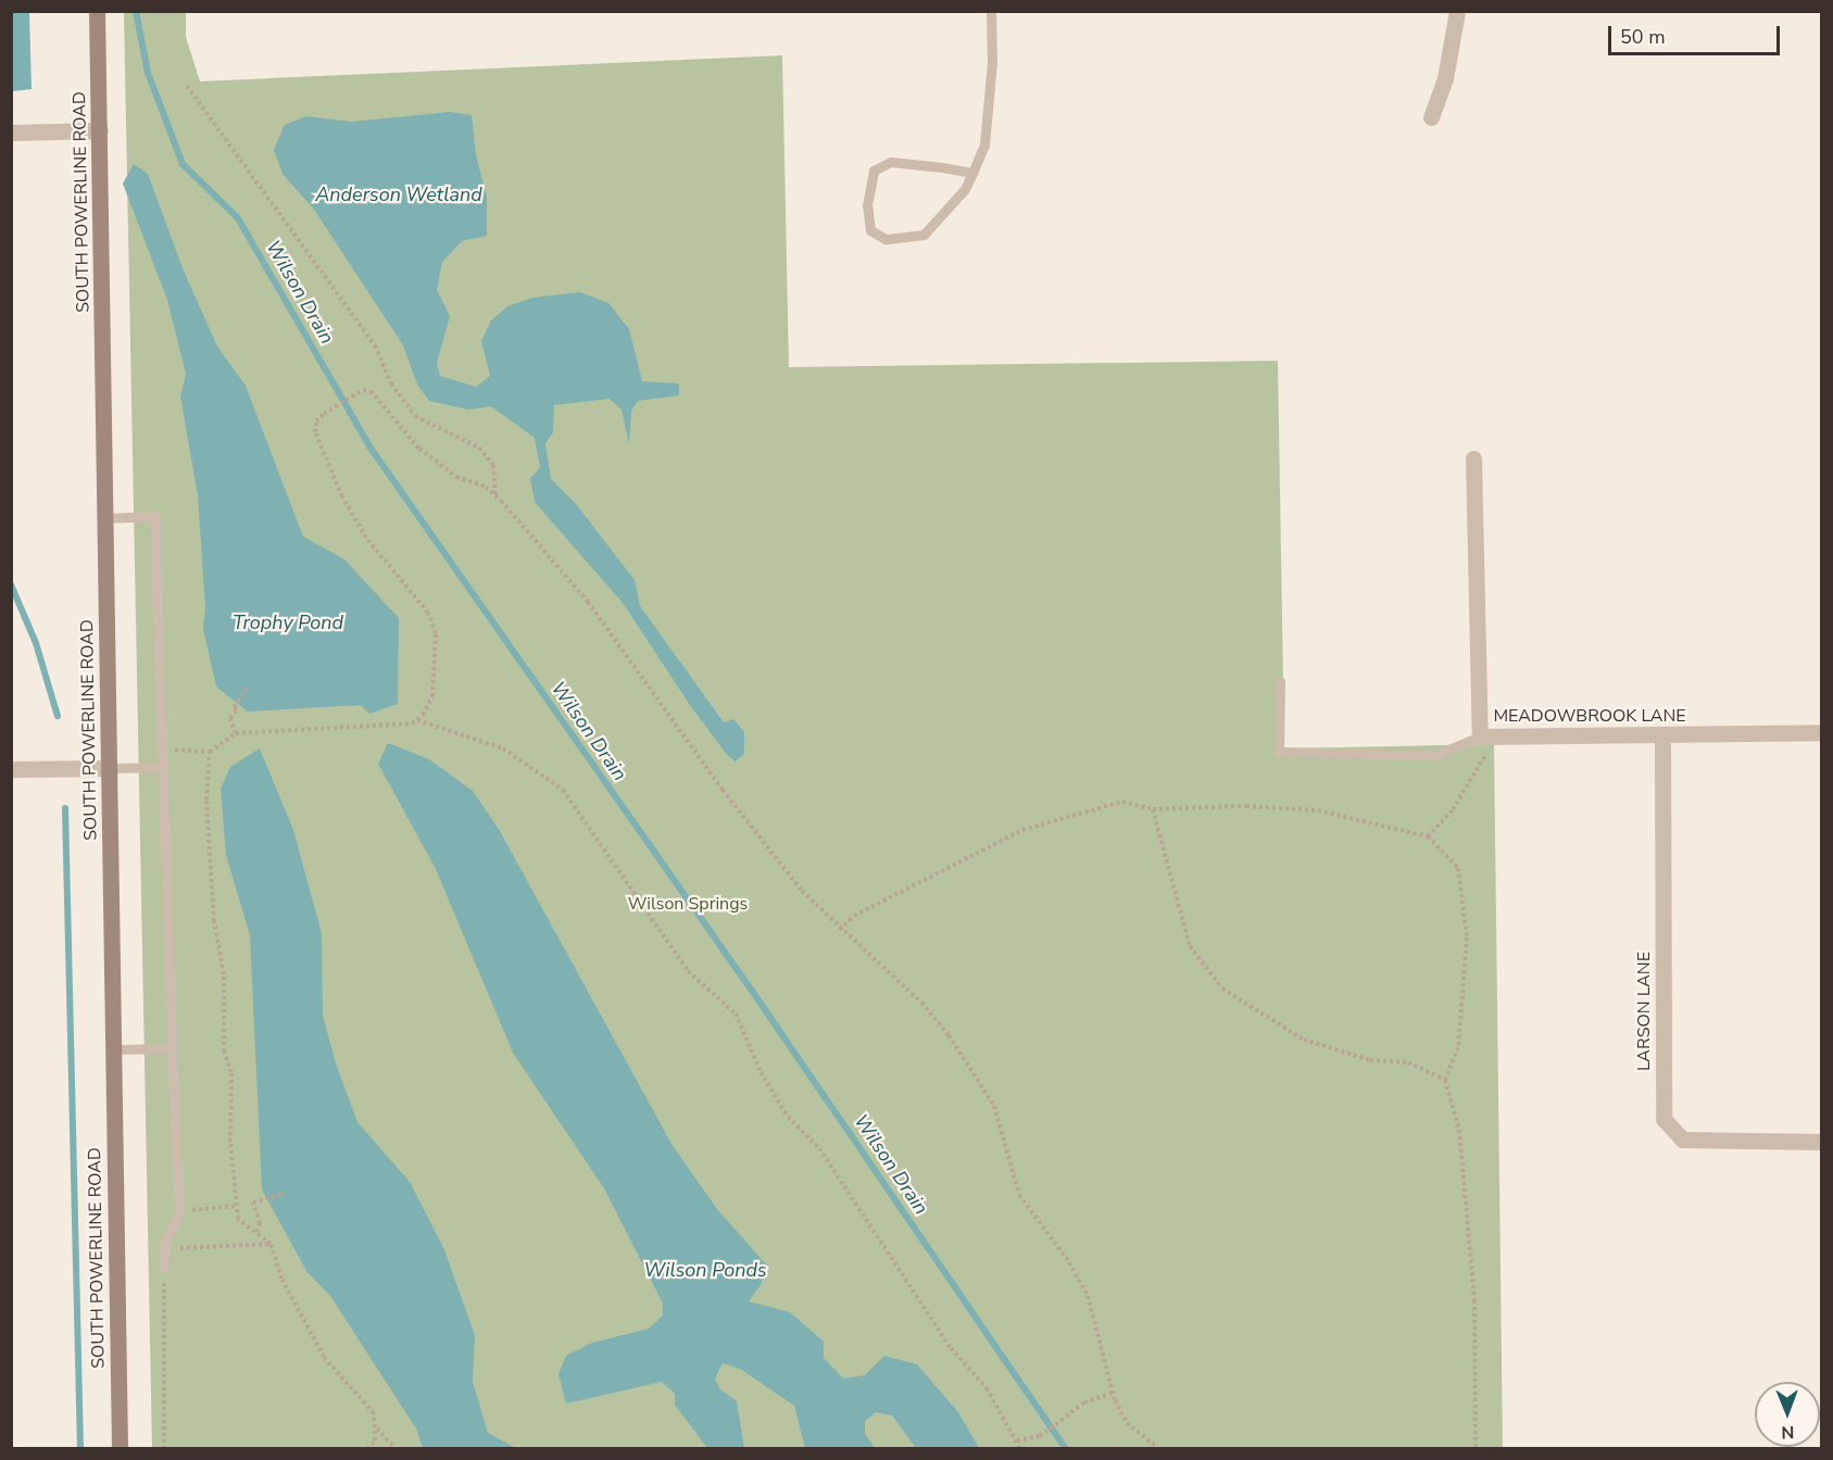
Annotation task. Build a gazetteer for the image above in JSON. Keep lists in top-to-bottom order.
{
  "streets": {
    "street": ["SOUTH POWERLINE ROAD", "MEADOWBROOK LANE", "LARSON LANE"]
  },
  "crossings": [
    ["MEADOWBROOK LANE", "LARSON LANE"]
  ],
  "water": [
    "Anderson Wetland",
    "Wilson Drain",
    "Trophy Pond",
    "Wilson Ponds"
  ],
  "parks": ["Wilson Springs"],
  "scale_bar": "50 m",
  "north": "bottom"
}
